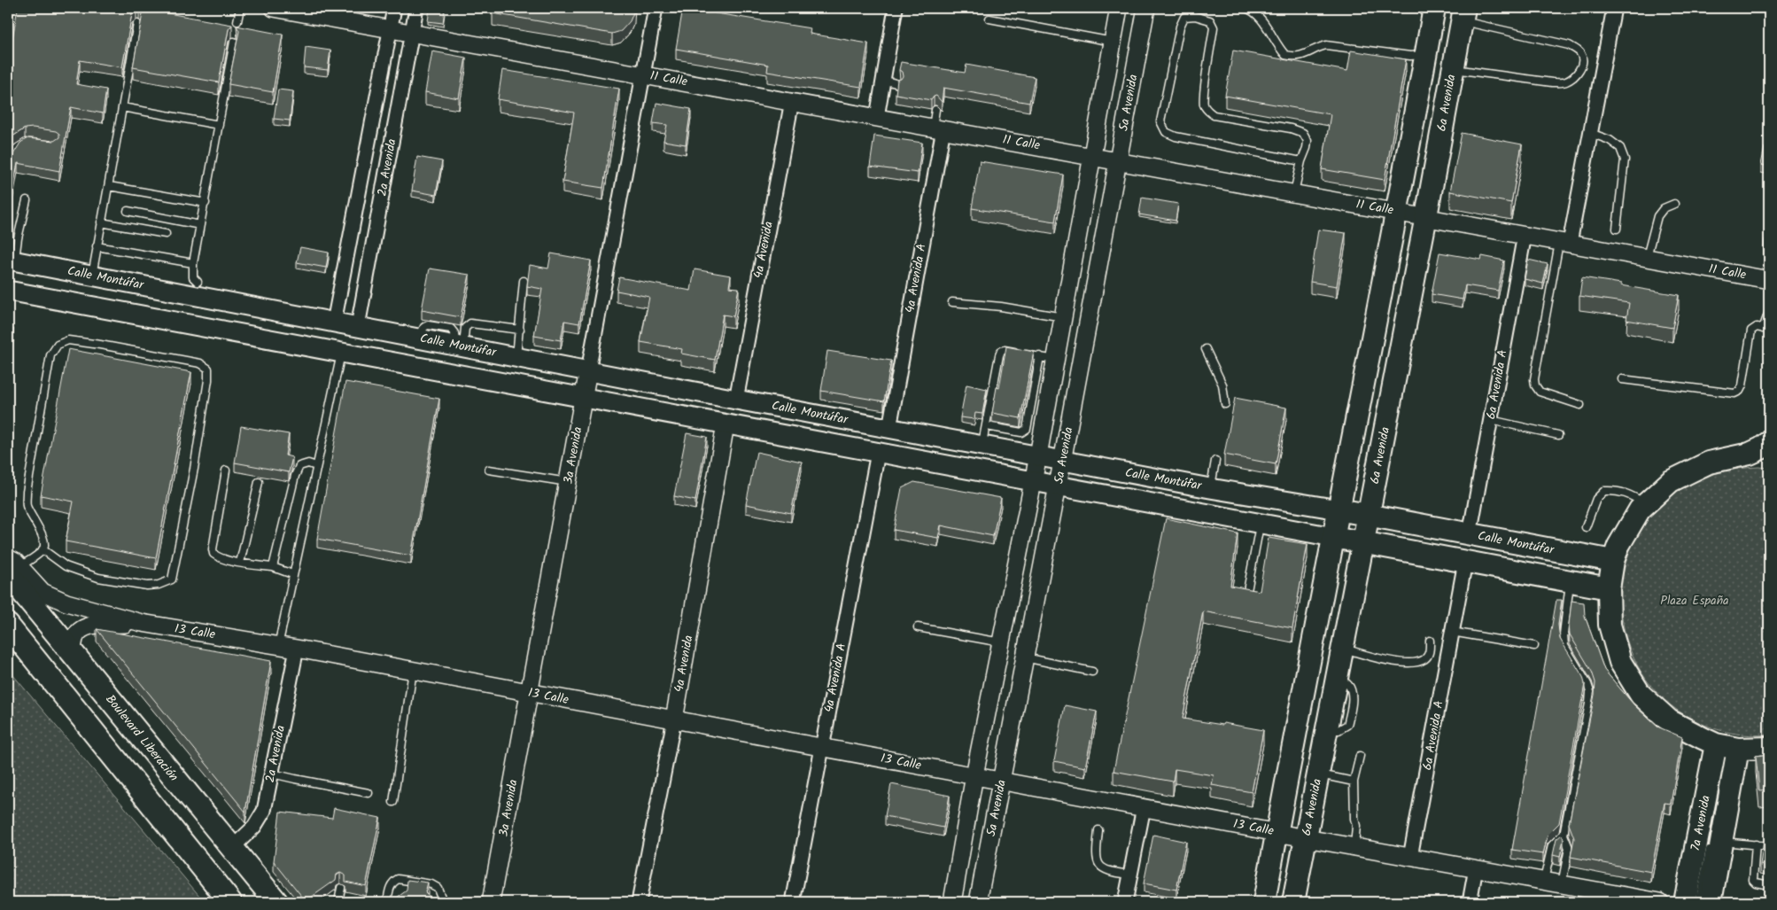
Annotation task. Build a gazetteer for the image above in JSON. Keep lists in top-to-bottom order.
{
  "streets": {
    "highway": ["Boulevard Liberación"],
    "main road": ["6a Avenida", "Calle Montúfar", "7a Avenida"],
    "street": [
      "11 Calle",
      "5a Avenida",
      "2a Avenida",
      "4a Avenida",
      "4a Avenida A",
      "6a Avenida A",
      "3a Avenida",
      "13 Calle"
    ]
  },
  "crossings": [
    ["11 Calle", "5a Avenida"],
    ["11 Calle", "6a Avenida"],
    ["11 Calle", "2a Avenida"],
    ["11 Calle", "4a Avenida"],
    ["11 Calle", "4a Avenida A"],
    ["11 Calle", "6a Avenida A"],
    ["11 Calle", "3a Avenida"],
    ["5a Avenida", "Calle Montúfar"],
    ["5a Avenida", "13 Calle"],
    ["6a Avenida", "Calle Montúfar"],
    ["6a Avenida", "13 Calle"],
    ["2a Avenida", "Calle Montúfar"],
    ["2a Avenida", "13 Calle"],
    ["2a Avenida", "Boulevard Liberación"],
    ["4a Avenida", "Calle Montúfar"],
    ["4a Avenida", "13 Calle"],
    ["Calle Montúfar", "4a Avenida A"],
    ["Calle Montúfar", "6a Avenida A"],
    ["Calle Montúfar", "3a Avenida"],
    ["4a Avenida A", "13 Calle"],
    ["6a Avenida A", "13 Calle"],
    ["3a Avenida", "13 Calle"],
    ["13 Calle", "Boulevard Liberación"]
  ],
  "parks": ["Plaza España"]
}
